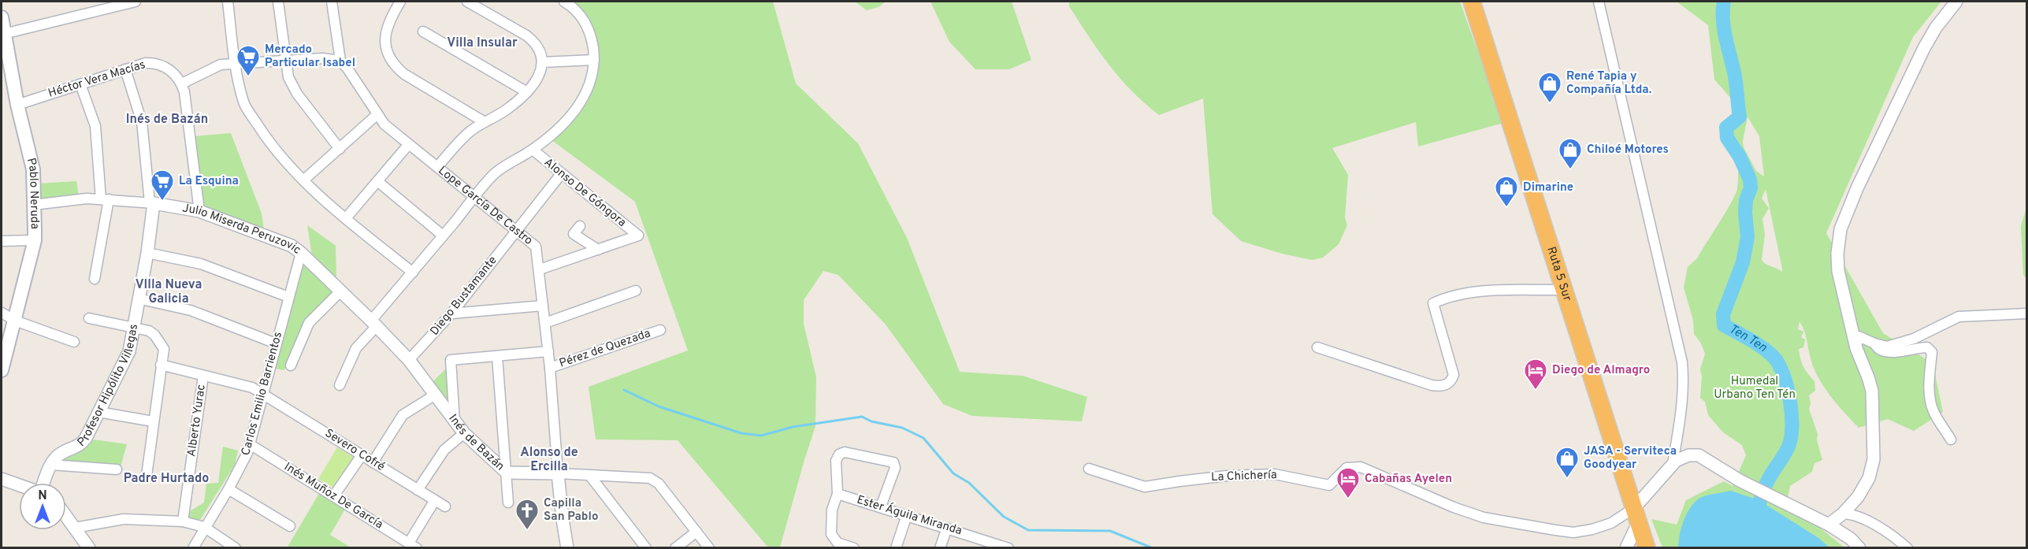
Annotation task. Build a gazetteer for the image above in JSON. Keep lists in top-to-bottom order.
{
  "streets": {
    "highway": ["Ruta 5 Sur"],
    "main road": ["Pablo Neruda"],
    "street": [
      "Héctor Vera Macías",
      "Alonso De Góngora",
      "Lope García De Castro",
      "Julio Miserda Peruzovic",
      "Diego Bustamante",
      "Pérez de Quezada",
      "Profesor Hipólito Villegas",
      "Carlos Emilio Barrientos",
      "Alberto Yurac",
      "Inés de Bazán",
      "Severo Cofré",
      "La Chichería",
      "Inés Muñoz De García",
      "Ester Águila Miranda"
    ]
  },
  "crossings": [
    ["Héctor Vera Macías", "Pablo Neruda"],
    ["Alonso De Góngora", "Diego Bustamante"],
    ["Pablo Neruda", "Julio Miserda Peruzovic"],
    ["Lope García De Castro", "Diego Bustamante"],
    ["Lope García De Castro", "Pérez de Quezada"],
    ["Lope García De Castro", "Inés de Bazán"],
    ["Julio Miserda Peruzovic", "Profesor Hipólito Villegas"],
    ["Julio Miserda Peruzovic", "Carlos Emilio Barrientos"],
    ["Julio Miserda Peruzovic", "Inés de Bazán"],
    ["Ruta 5 Sur", "La Chichería"],
    ["Diego Bustamante", "Inés de Bazán"],
    ["Carlos Emilio Barrientos", "Alberto Yurac"],
    ["Carlos Emilio Barrientos", "Inés de Bazán"],
    ["Carlos Emilio Barrientos", "Severo Cofré"],
    ["Carlos Emilio Barrientos", "Inés Muñoz De García"],
    ["Alberto Yurac", "Severo Cofré"]
  ],
  "districts": [
    "Villa Insular",
    "Inés de Bazán",
    "Vllla Nueva Galicia",
    "Alonso de Ercilla",
    "Padre Hurtado"
  ],
  "water": ["Ten Ten"],
  "parks": ["Humedal Urbano Ten Tén"],
  "places": {
    "supermarket": ["Mercado Particular Isabel", "La Esquina"],
    "shop": [
      "René Tapia y Compañía Ltda.",
      "Chiloé Motores",
      "Dimarine",
      "JASA - Serviteca Goodyear"
    ],
    "hotel": ["Diego de Almagro", "Cabañas Ayelen"],
    "church": ["Capilla San Pablo"]
  },
  "north": "top"
}
